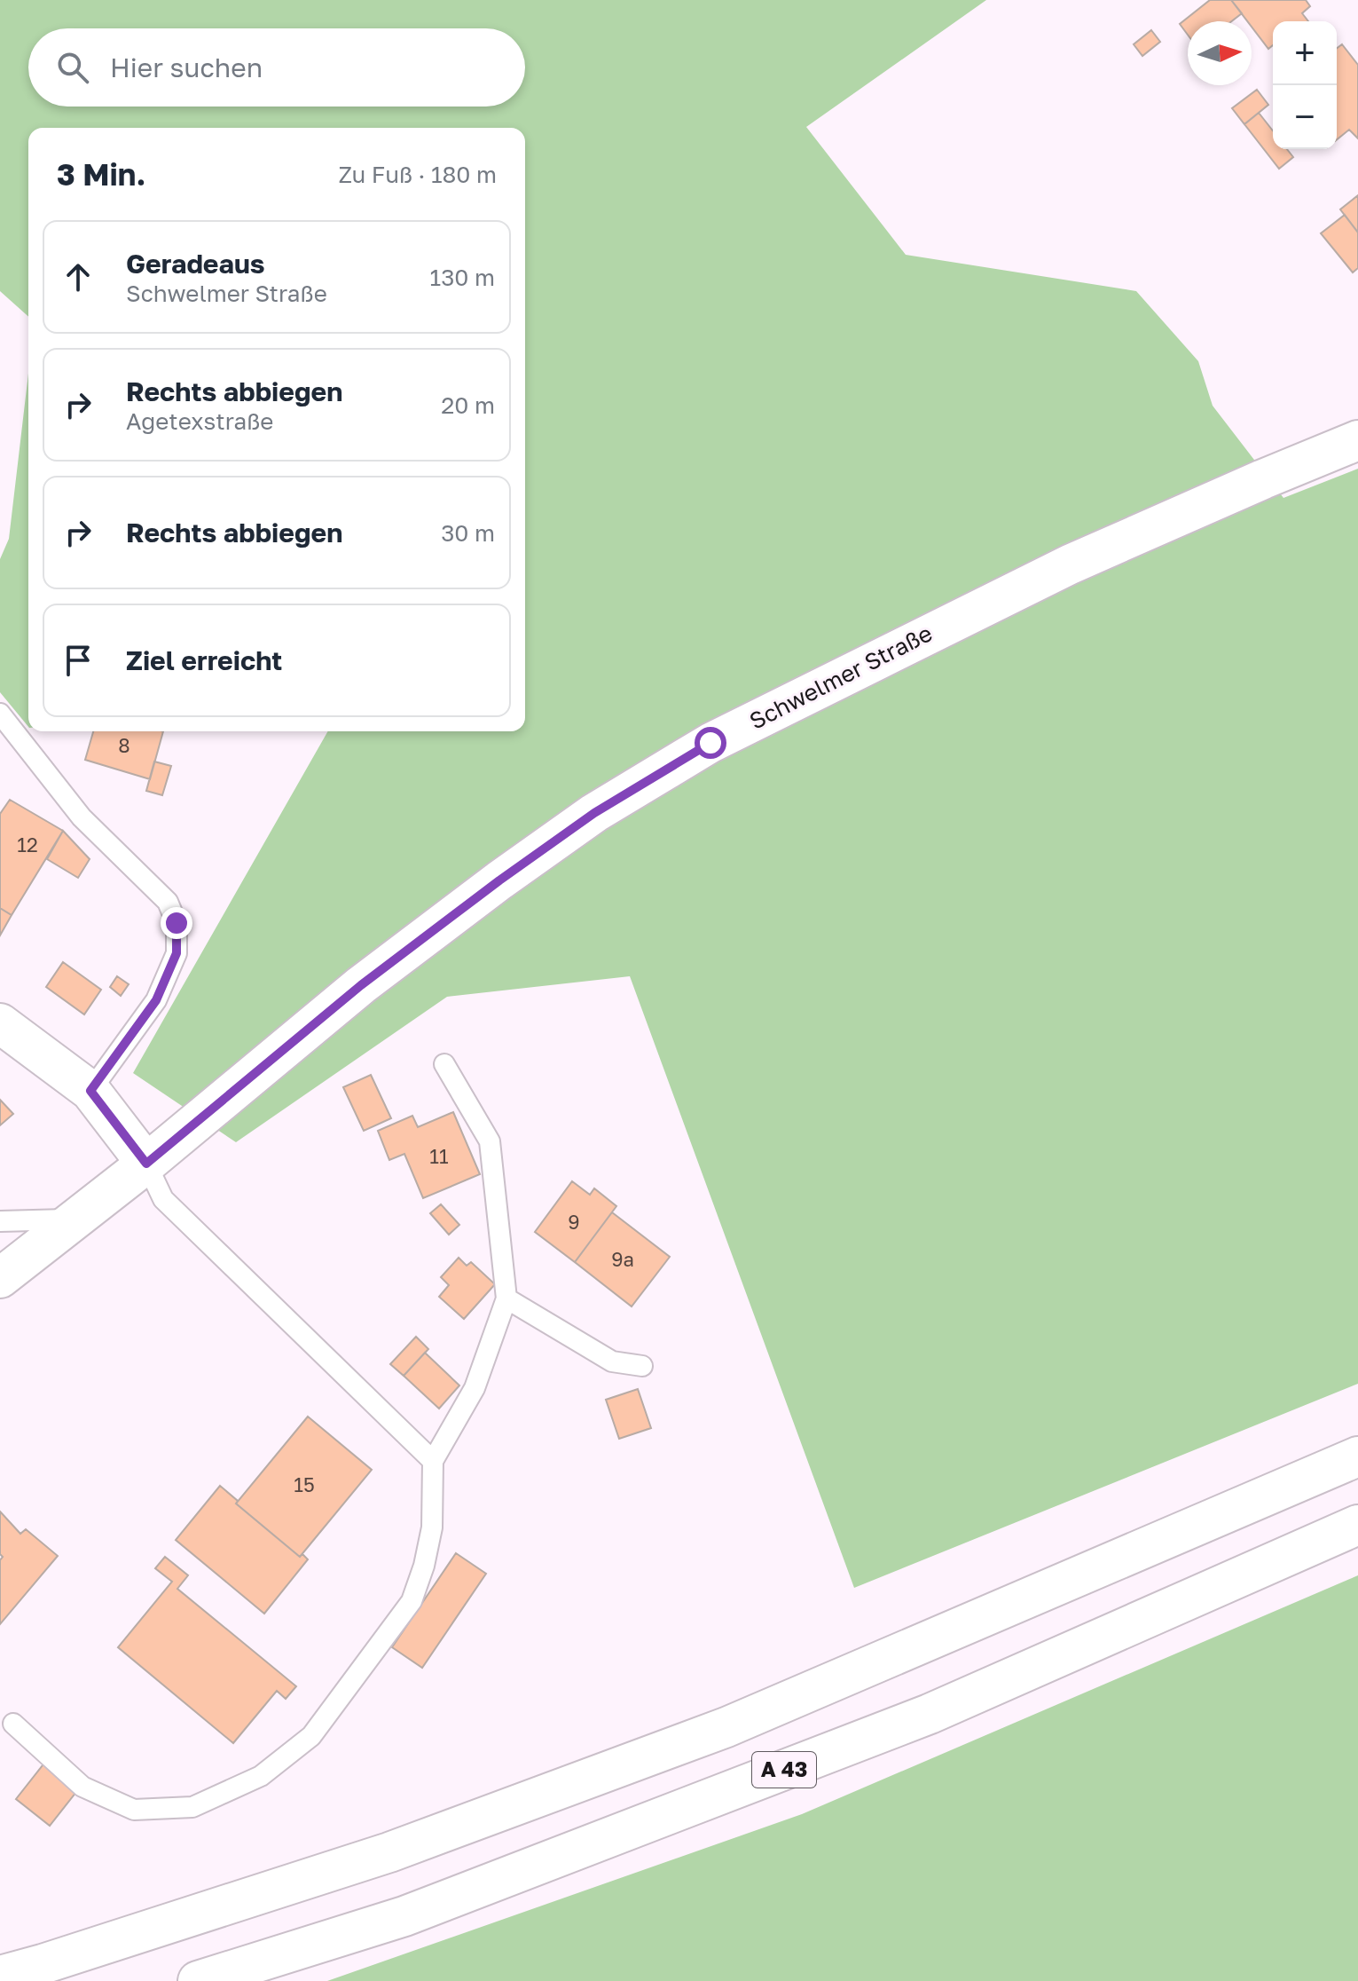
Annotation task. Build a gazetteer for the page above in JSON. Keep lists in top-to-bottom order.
{
  "streets": {
    "main road": ["Schwelmer Straße", "A 43"]
  },
  "house_numbers": [
    "8",
    "12",
    "11",
    "9",
    "9a",
    "15"
  ],
  "north": "right",
  "page": {
    "map_buttons": ["+", "−"],
    "search": "Hier suchen",
    "heading": ["3 Min.", "Zu Fuß · 180 m"],
    "list": [
      ["Geradeaus", "Schwelmer Straße", "130 m"],
      ["Rechts abbiegen", "Agetexstraße", "20 m"],
      ["Rechts abbiegen", "30 m"],
      "Ziel erreicht"
    ]
  }
}
